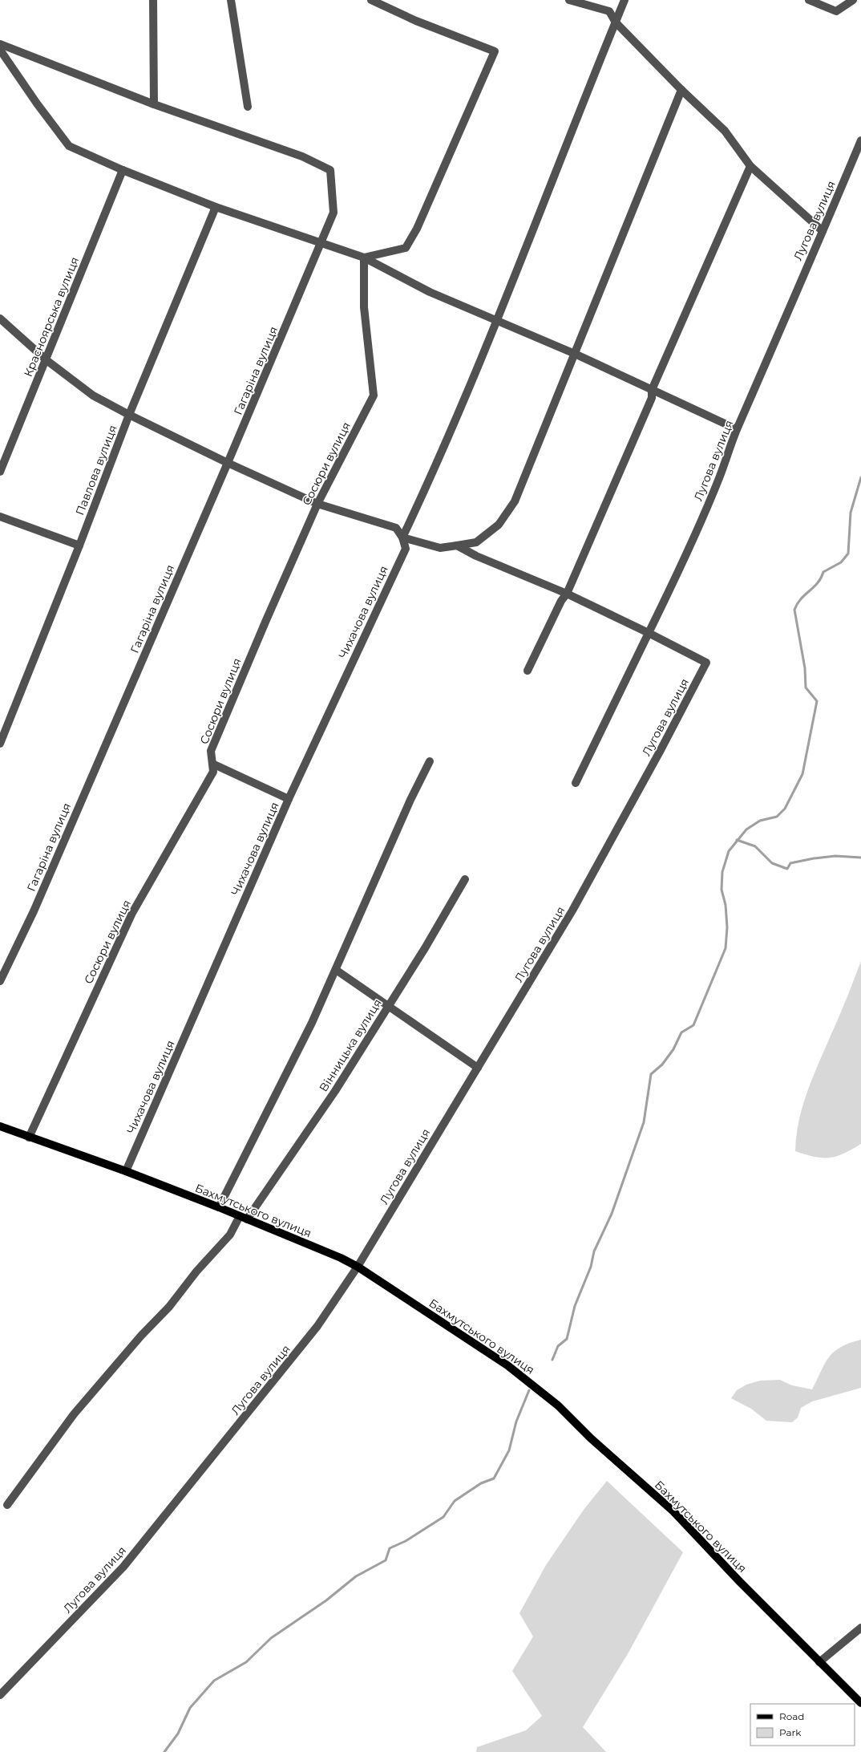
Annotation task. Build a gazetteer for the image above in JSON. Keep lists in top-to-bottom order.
{
  "streets": {
    "main road": ["Бахмутського вулиця"],
    "street": [
      "Лугова вулиця",
      "Красноярська вулиця",
      "Гагаріна вулиця",
      "Сосюри вулиця",
      "Павлова вулиця",
      "Чихачова вулиця",
      "Вінницька вулиця"
    ]
  },
  "crossings": [
    ["Лугова вулиця", "Бахмутського вулиця"],
    ["Сосюри вулиця", "Бахмутського вулиця"],
    ["Чихачова вулиця", "Бахмутського вулиця"],
    ["Вінницька вулиця", "Бахмутського вулиця"]
  ],
  "legend": ["Road", "Park"]
}
